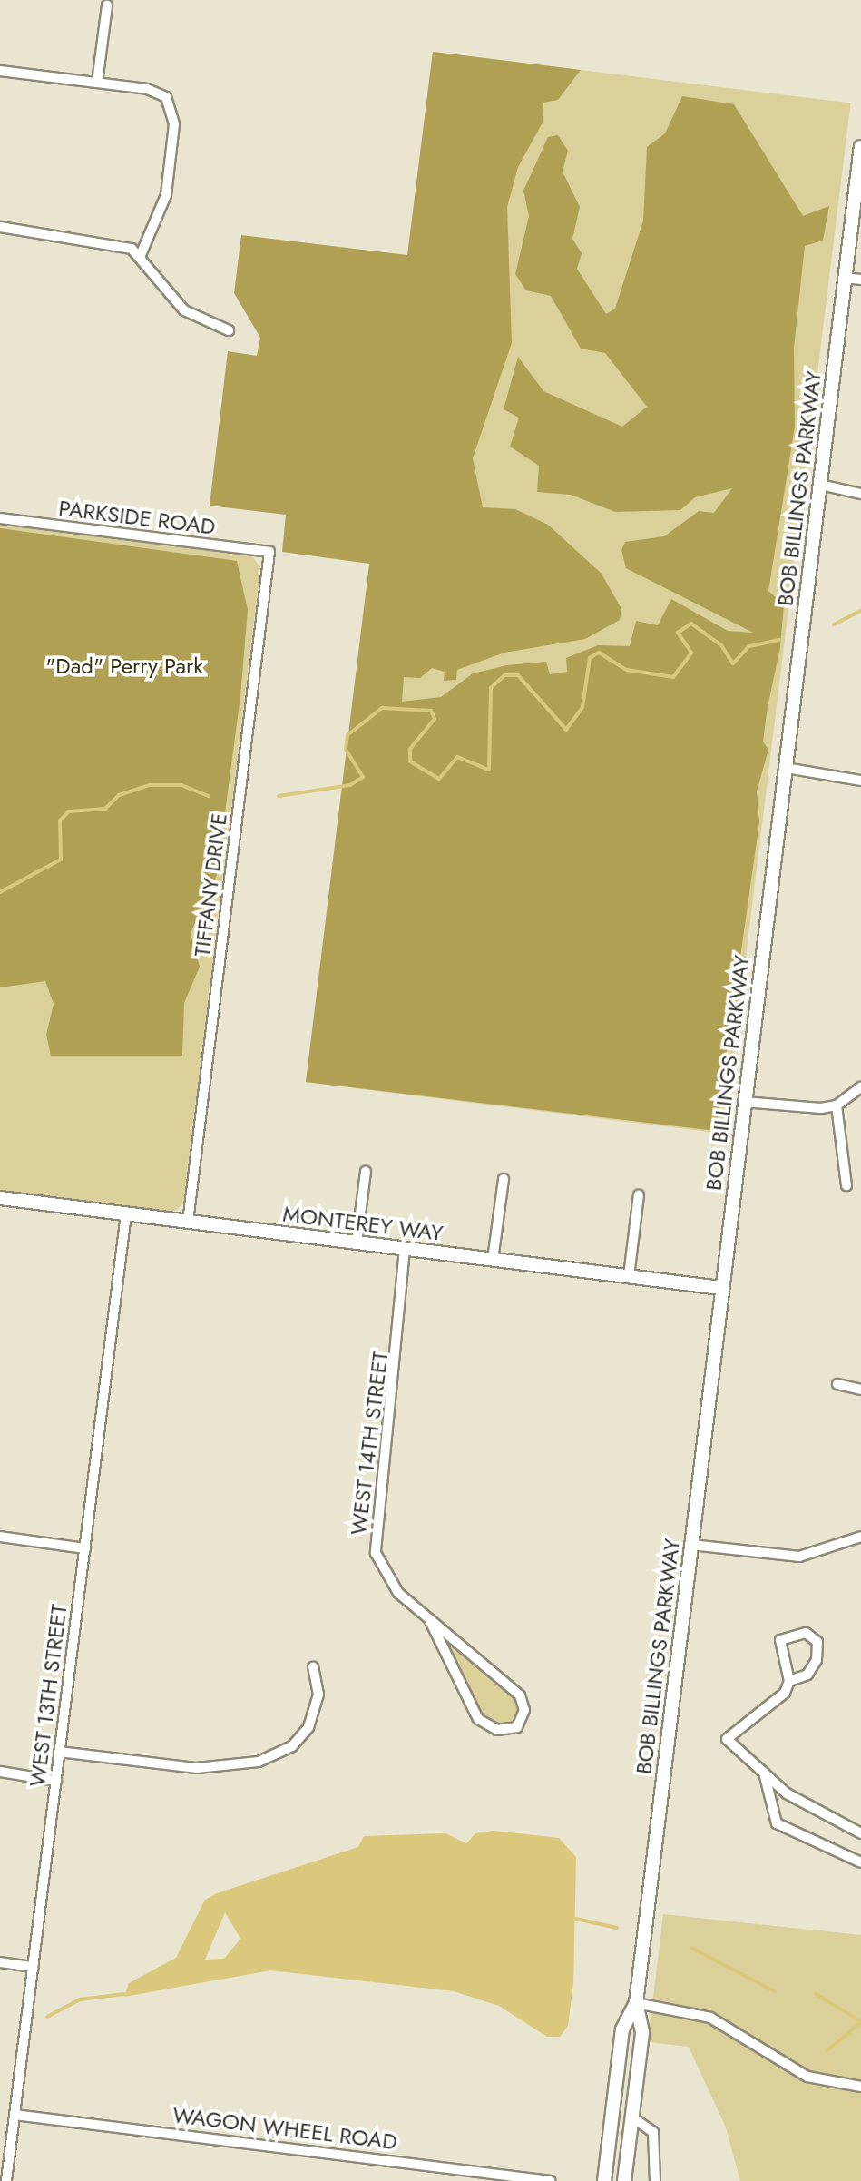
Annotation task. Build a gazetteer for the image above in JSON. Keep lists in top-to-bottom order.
{
  "streets": {
    "main road": ["BOB BILLINGS PARKWAY", "MONTEREY WAY"],
    "street": [
      "PARKSIDE ROAD",
      "TIFFANY DRIVE",
      "WEST 14TH STREET",
      "WEST 13TH STREET",
      "WAGON WHEEL ROAD"
    ]
  },
  "crossings": [
    ["BOB BILLINGS PARKWAY", "MONTEREY WAY"],
    ["PARKSIDE ROAD", "TIFFANY DRIVE"],
    ["TIFFANY DRIVE", "MONTEREY WAY"],
    ["MONTEREY WAY", "WEST 14TH STREET"],
    ["MONTEREY WAY", "WEST 13TH STREET"],
    ["WEST 13TH STREET", "WAGON WHEEL ROAD"]
  ],
  "parks": ["\"Dad\" Perry Park"]
}
